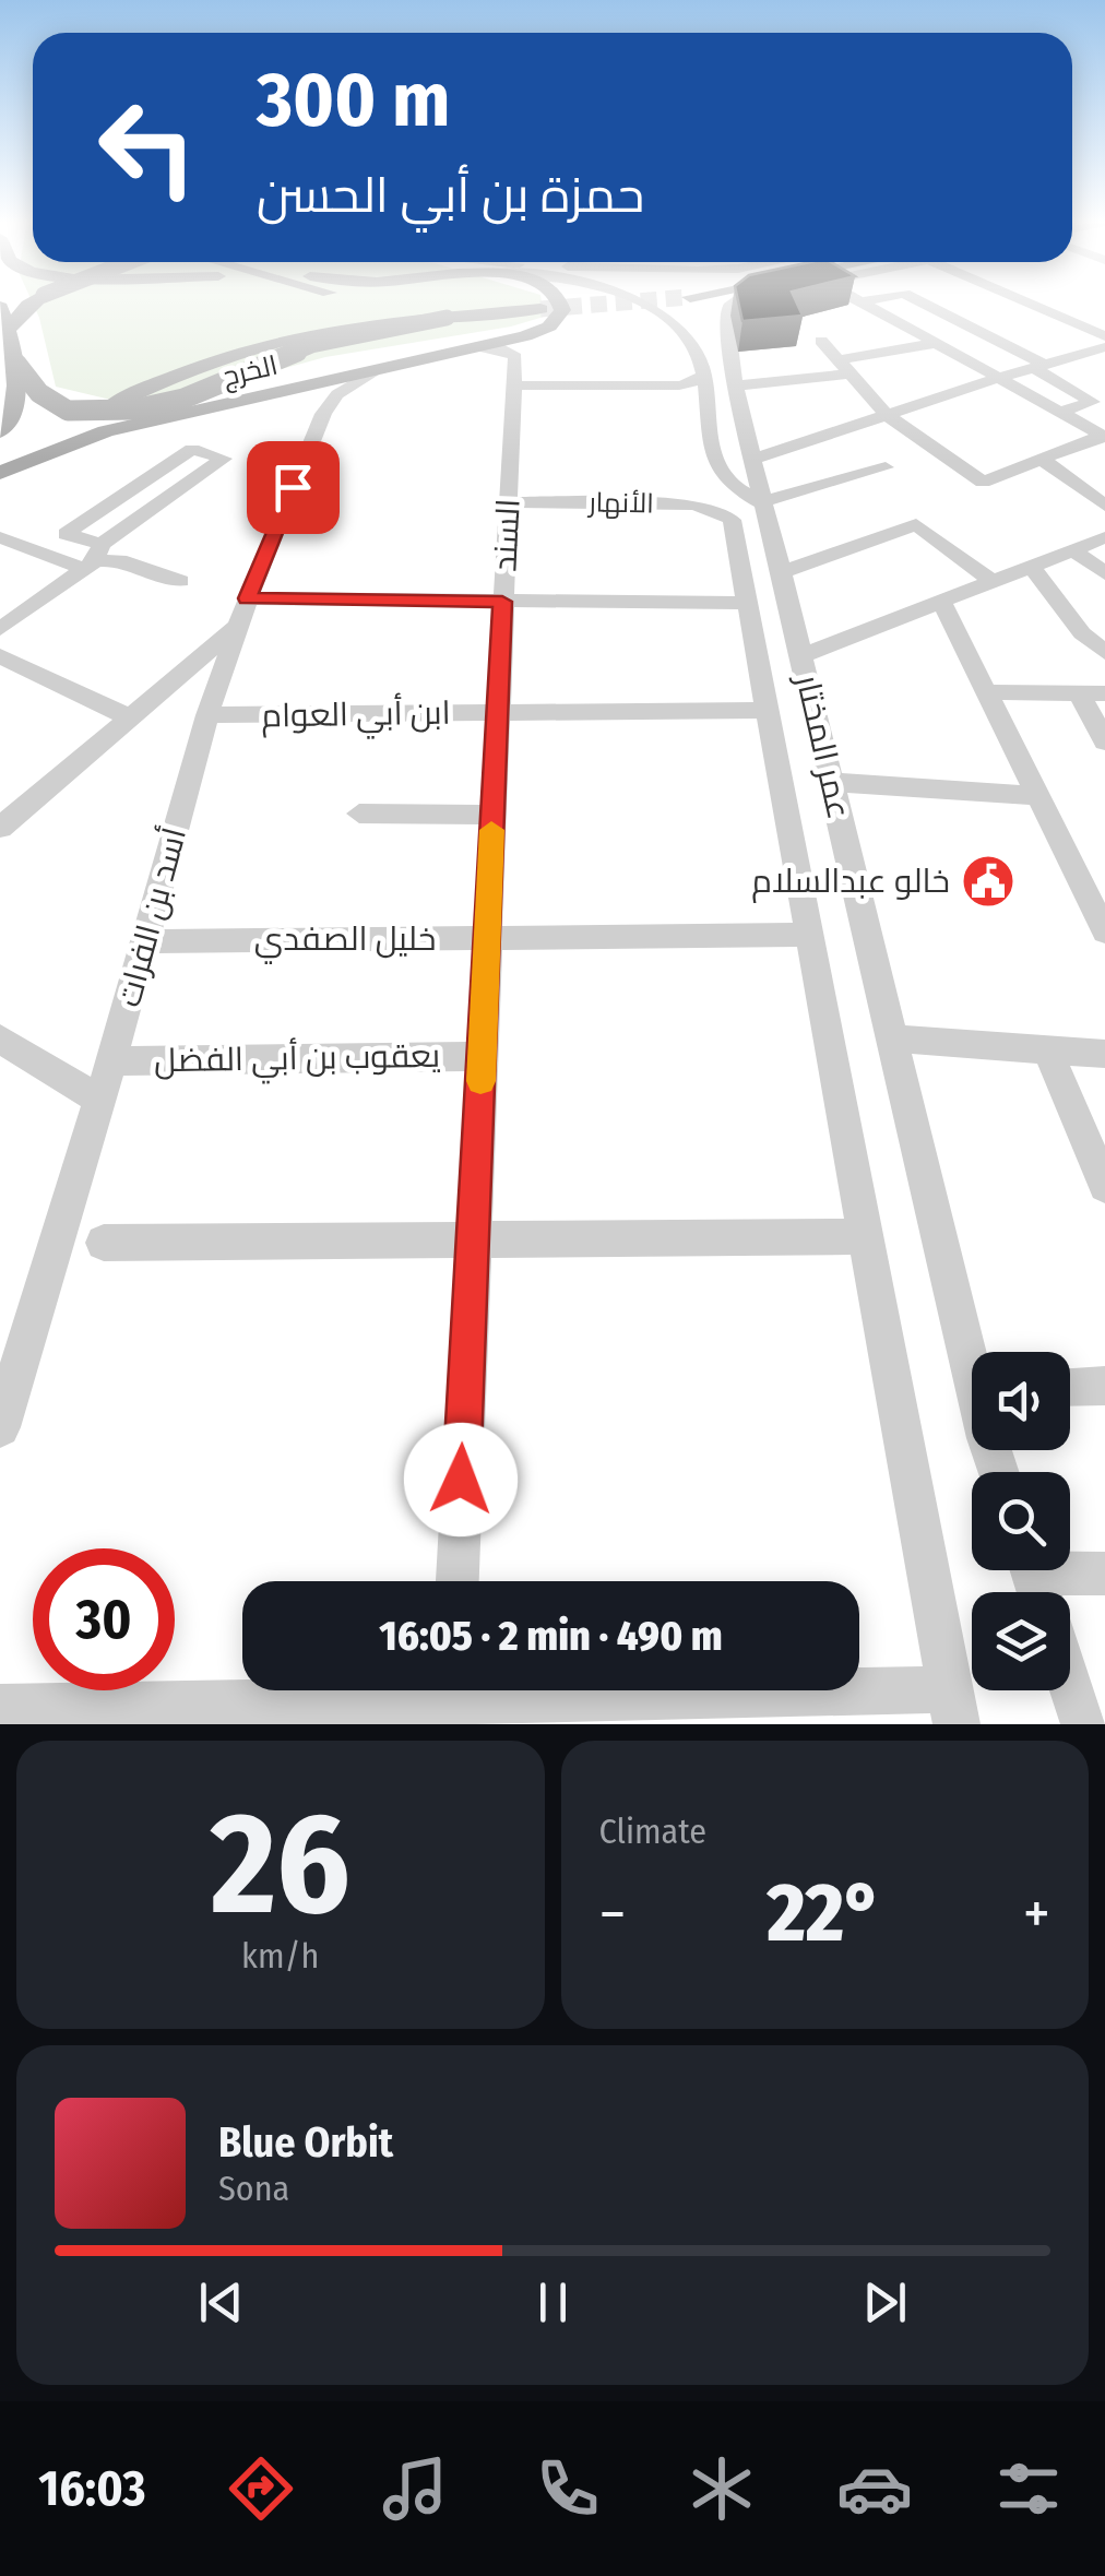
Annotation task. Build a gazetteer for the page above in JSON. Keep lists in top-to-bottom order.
{
  "streets": {
    "main road": ["الخرج"],
    "street": [
      "الأنهار",
      "السند",
      "ابن أبي العوام",
      "عمر المختار",
      "أسد بن الفرات",
      "خليل الصفدي",
      "يعقوب بن أبي الفضل"
    ]
  },
  "crossings": [
    ["الخرج", "أسد بن الفرات"],
    ["الأنهار", "السند"],
    ["الأنهار", "عمر المختار"],
    ["السند", "ابن أبي العوام"],
    ["السند", "خليل الصفدي"],
    ["السند", "يعقوب بن أبي الفضل"],
    ["ابن أبي العوام", "عمر المختار"],
    ["ابن أبي العوام", "أسد بن الفرات"],
    ["عمر المختار", "خليل الصفدي"],
    ["أسد بن الفرات", "خليل الصفدي"],
    ["أسد بن الفرات", "يعقوب بن أبي الفضل"]
  ],
  "places": {
    "public building": ["خالو عبدالسلام"]
  },
  "page": {
    "turn": ["300 m", "حمزة بن أبي الحسن"],
    "limit": "30",
    "trip": "16:05 · 2 min · 490 m",
    "tile": [
      ["26", "km/h"],
      "Climate"
    ],
    "heat": ["−", "22°", "+"],
    "song": ["Blue Orbit", "Sona"],
    "tabs": "16:03"
  }
}
